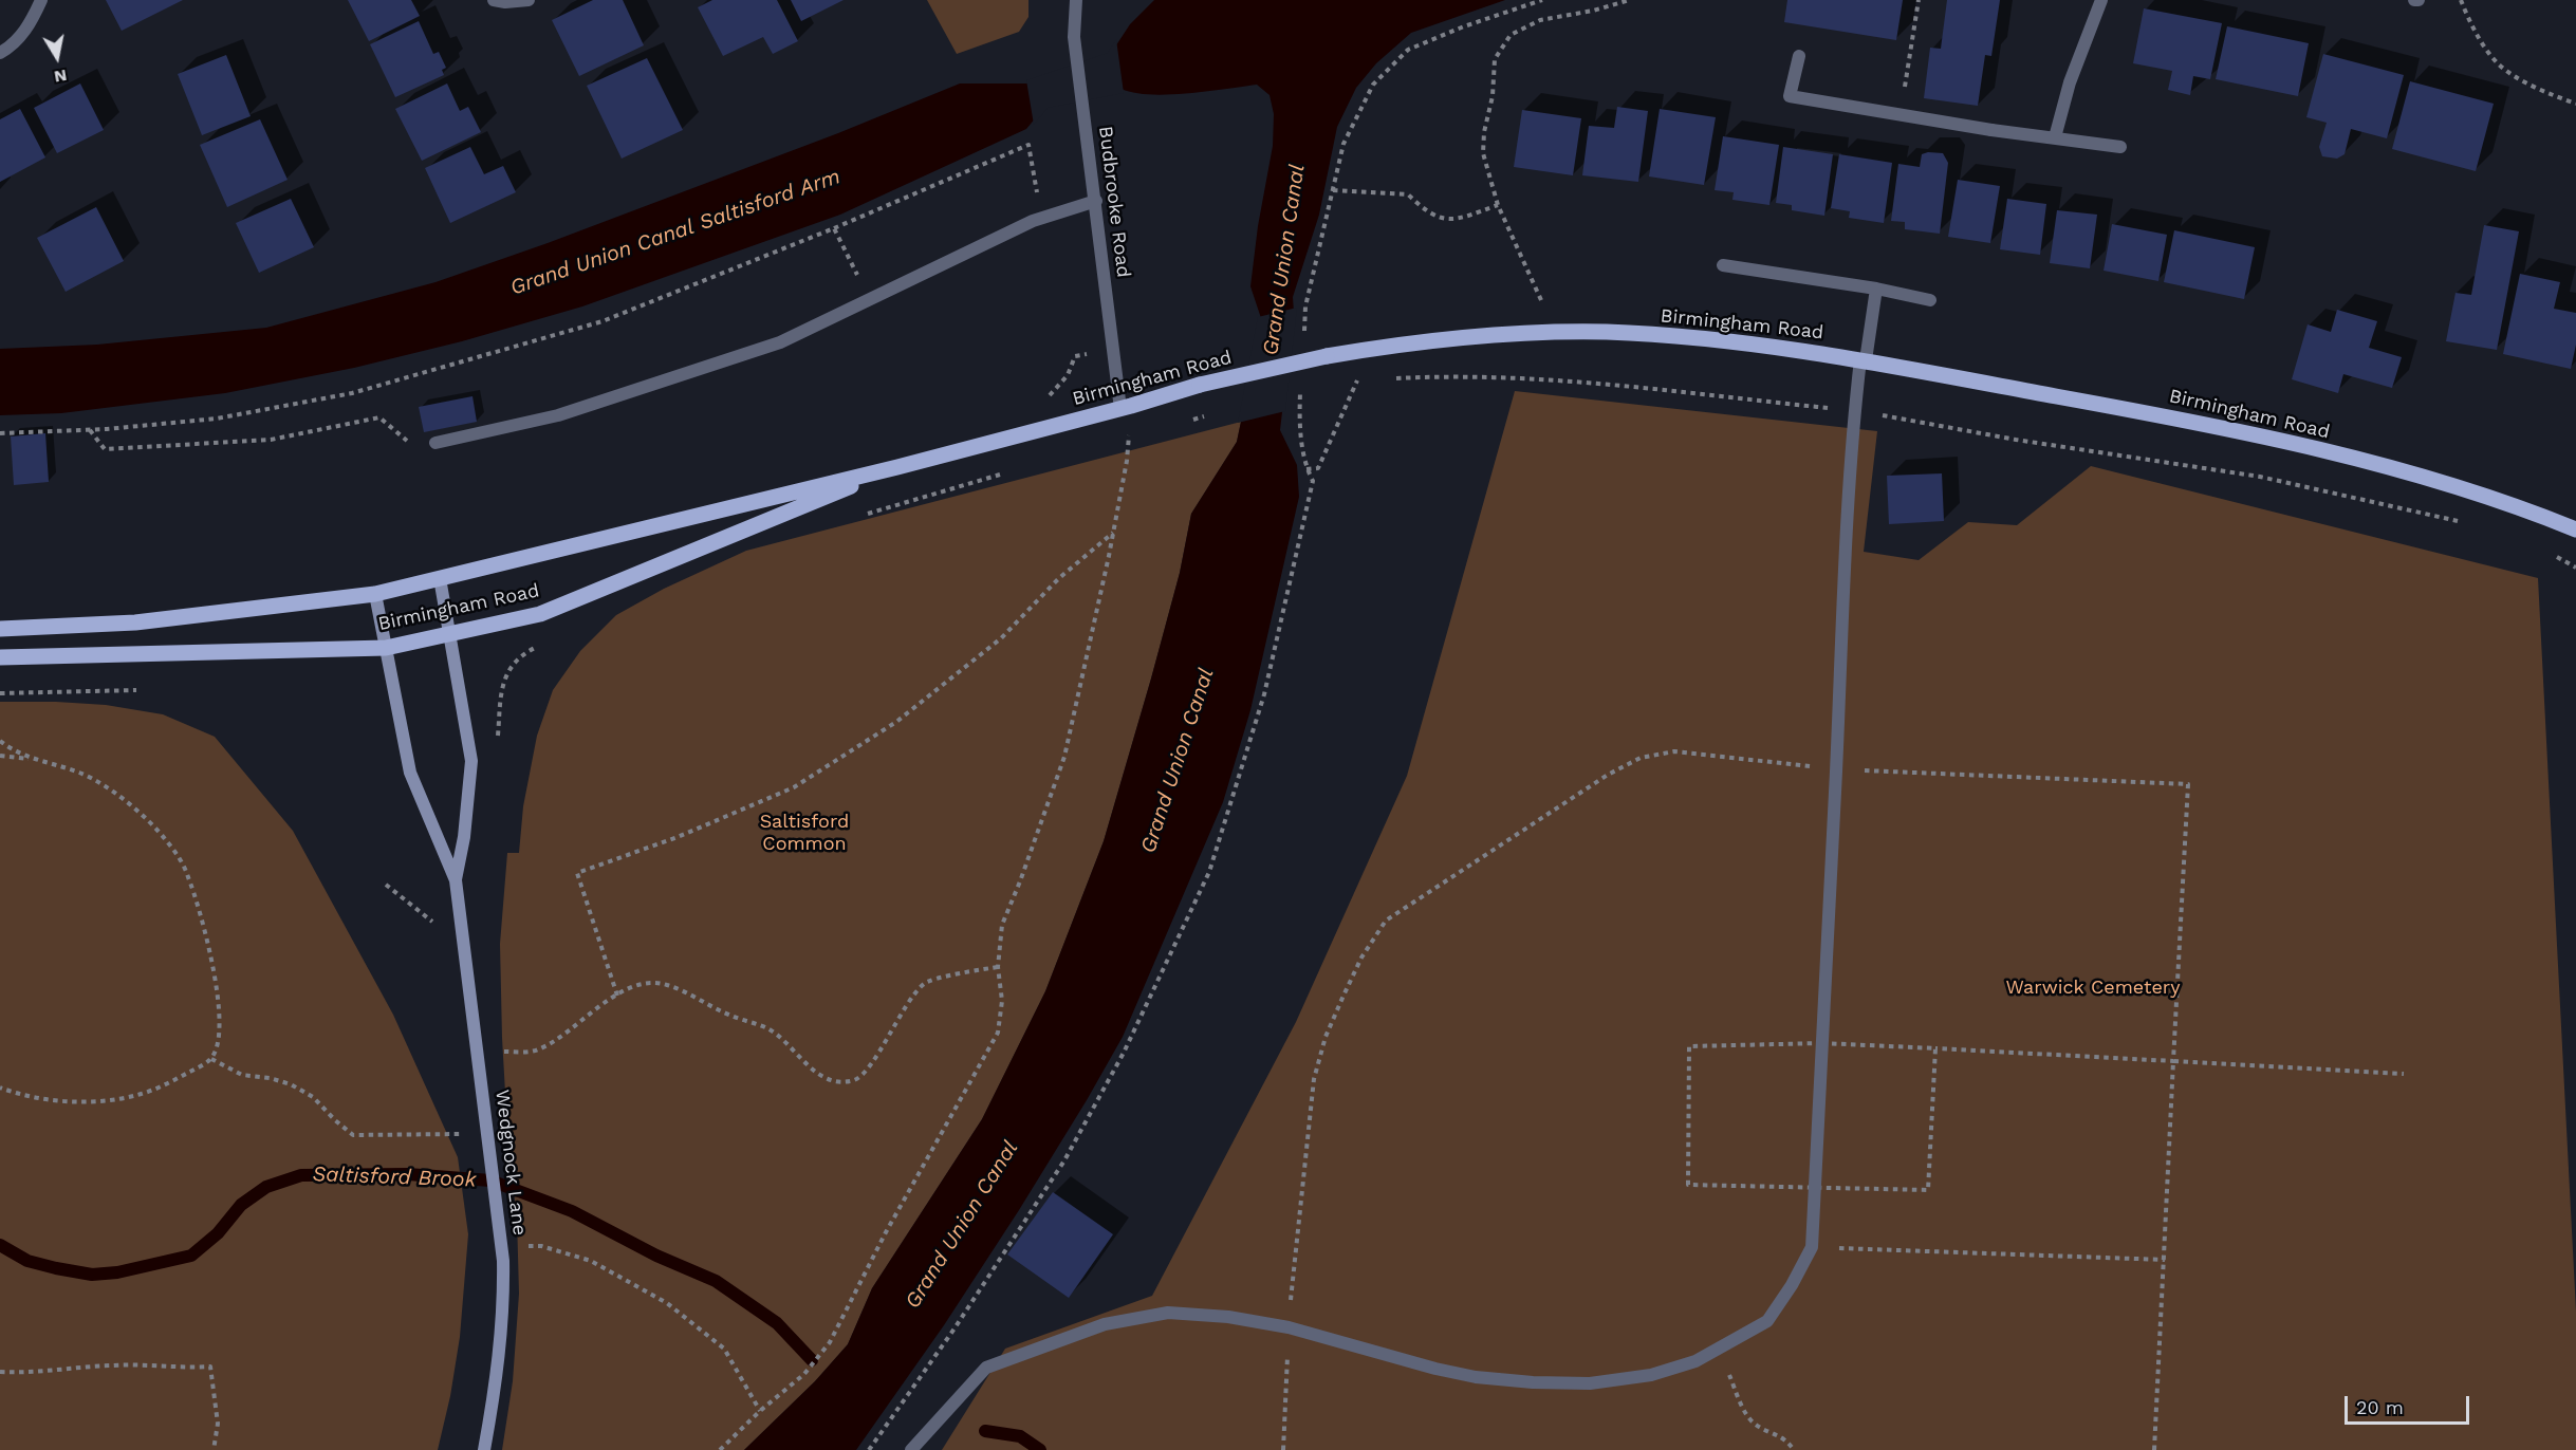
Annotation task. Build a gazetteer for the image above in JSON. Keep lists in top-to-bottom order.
{
  "streets": {
    "main road": ["Birmingham Road"],
    "street": ["Budbrooke Road", "Wedgnock Lane"]
  },
  "crossings": [
    ["Budbrooke Road", "Birmingham Road"],
    ["Birmingham Road", "Wedgnock Lane"]
  ],
  "water": ["Grand Union Canal Saltisford Arm", "Grand Union Canal", "Saltisford Brook"],
  "parks": ["Saltisford Common", "Warwick Cemetery"],
  "scale_bar": "20 m",
  "north": "bottom"
}
